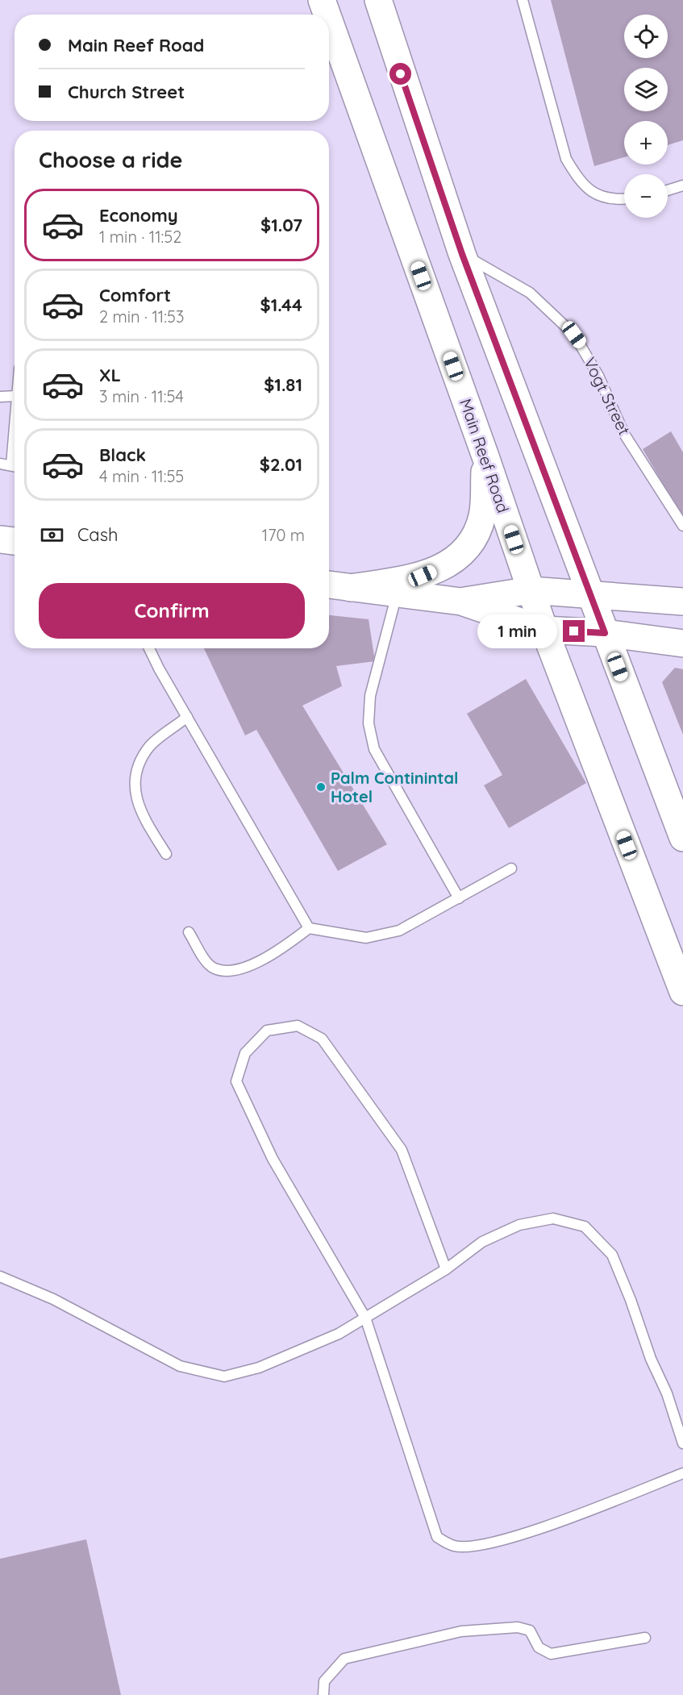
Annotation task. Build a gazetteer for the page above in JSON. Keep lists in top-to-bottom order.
{
  "streets": {
    "main road": ["Main Reef Road"],
    "lane": ["Vogt Street"]
  },
  "places": ["Palm Continintal Hotel"],
  "page": {
    "map_buttons": ["+", "−"],
    "banner": ["Main Reef Road", "Church Street"],
    "heading": "Choose a ride",
    "list": [
      {
        "name": "Economy",
        "note": "1 min · 11:52",
        "value": "$1.07"
      },
      {
        "name": "Comfort",
        "note": "2 min · 11:53",
        "value": "$1.44"
      },
      {
        "name": "XL",
        "note": "3 min · 11:54",
        "value": "$1.81"
      },
      {
        "name": "Black",
        "note": "4 min · 11:55",
        "value": "$2.01"
      }
    ],
    "pay": ["Cash", "170 m"],
    "buttons": "Confirm",
    "bubble": "1 min"
  }
}
